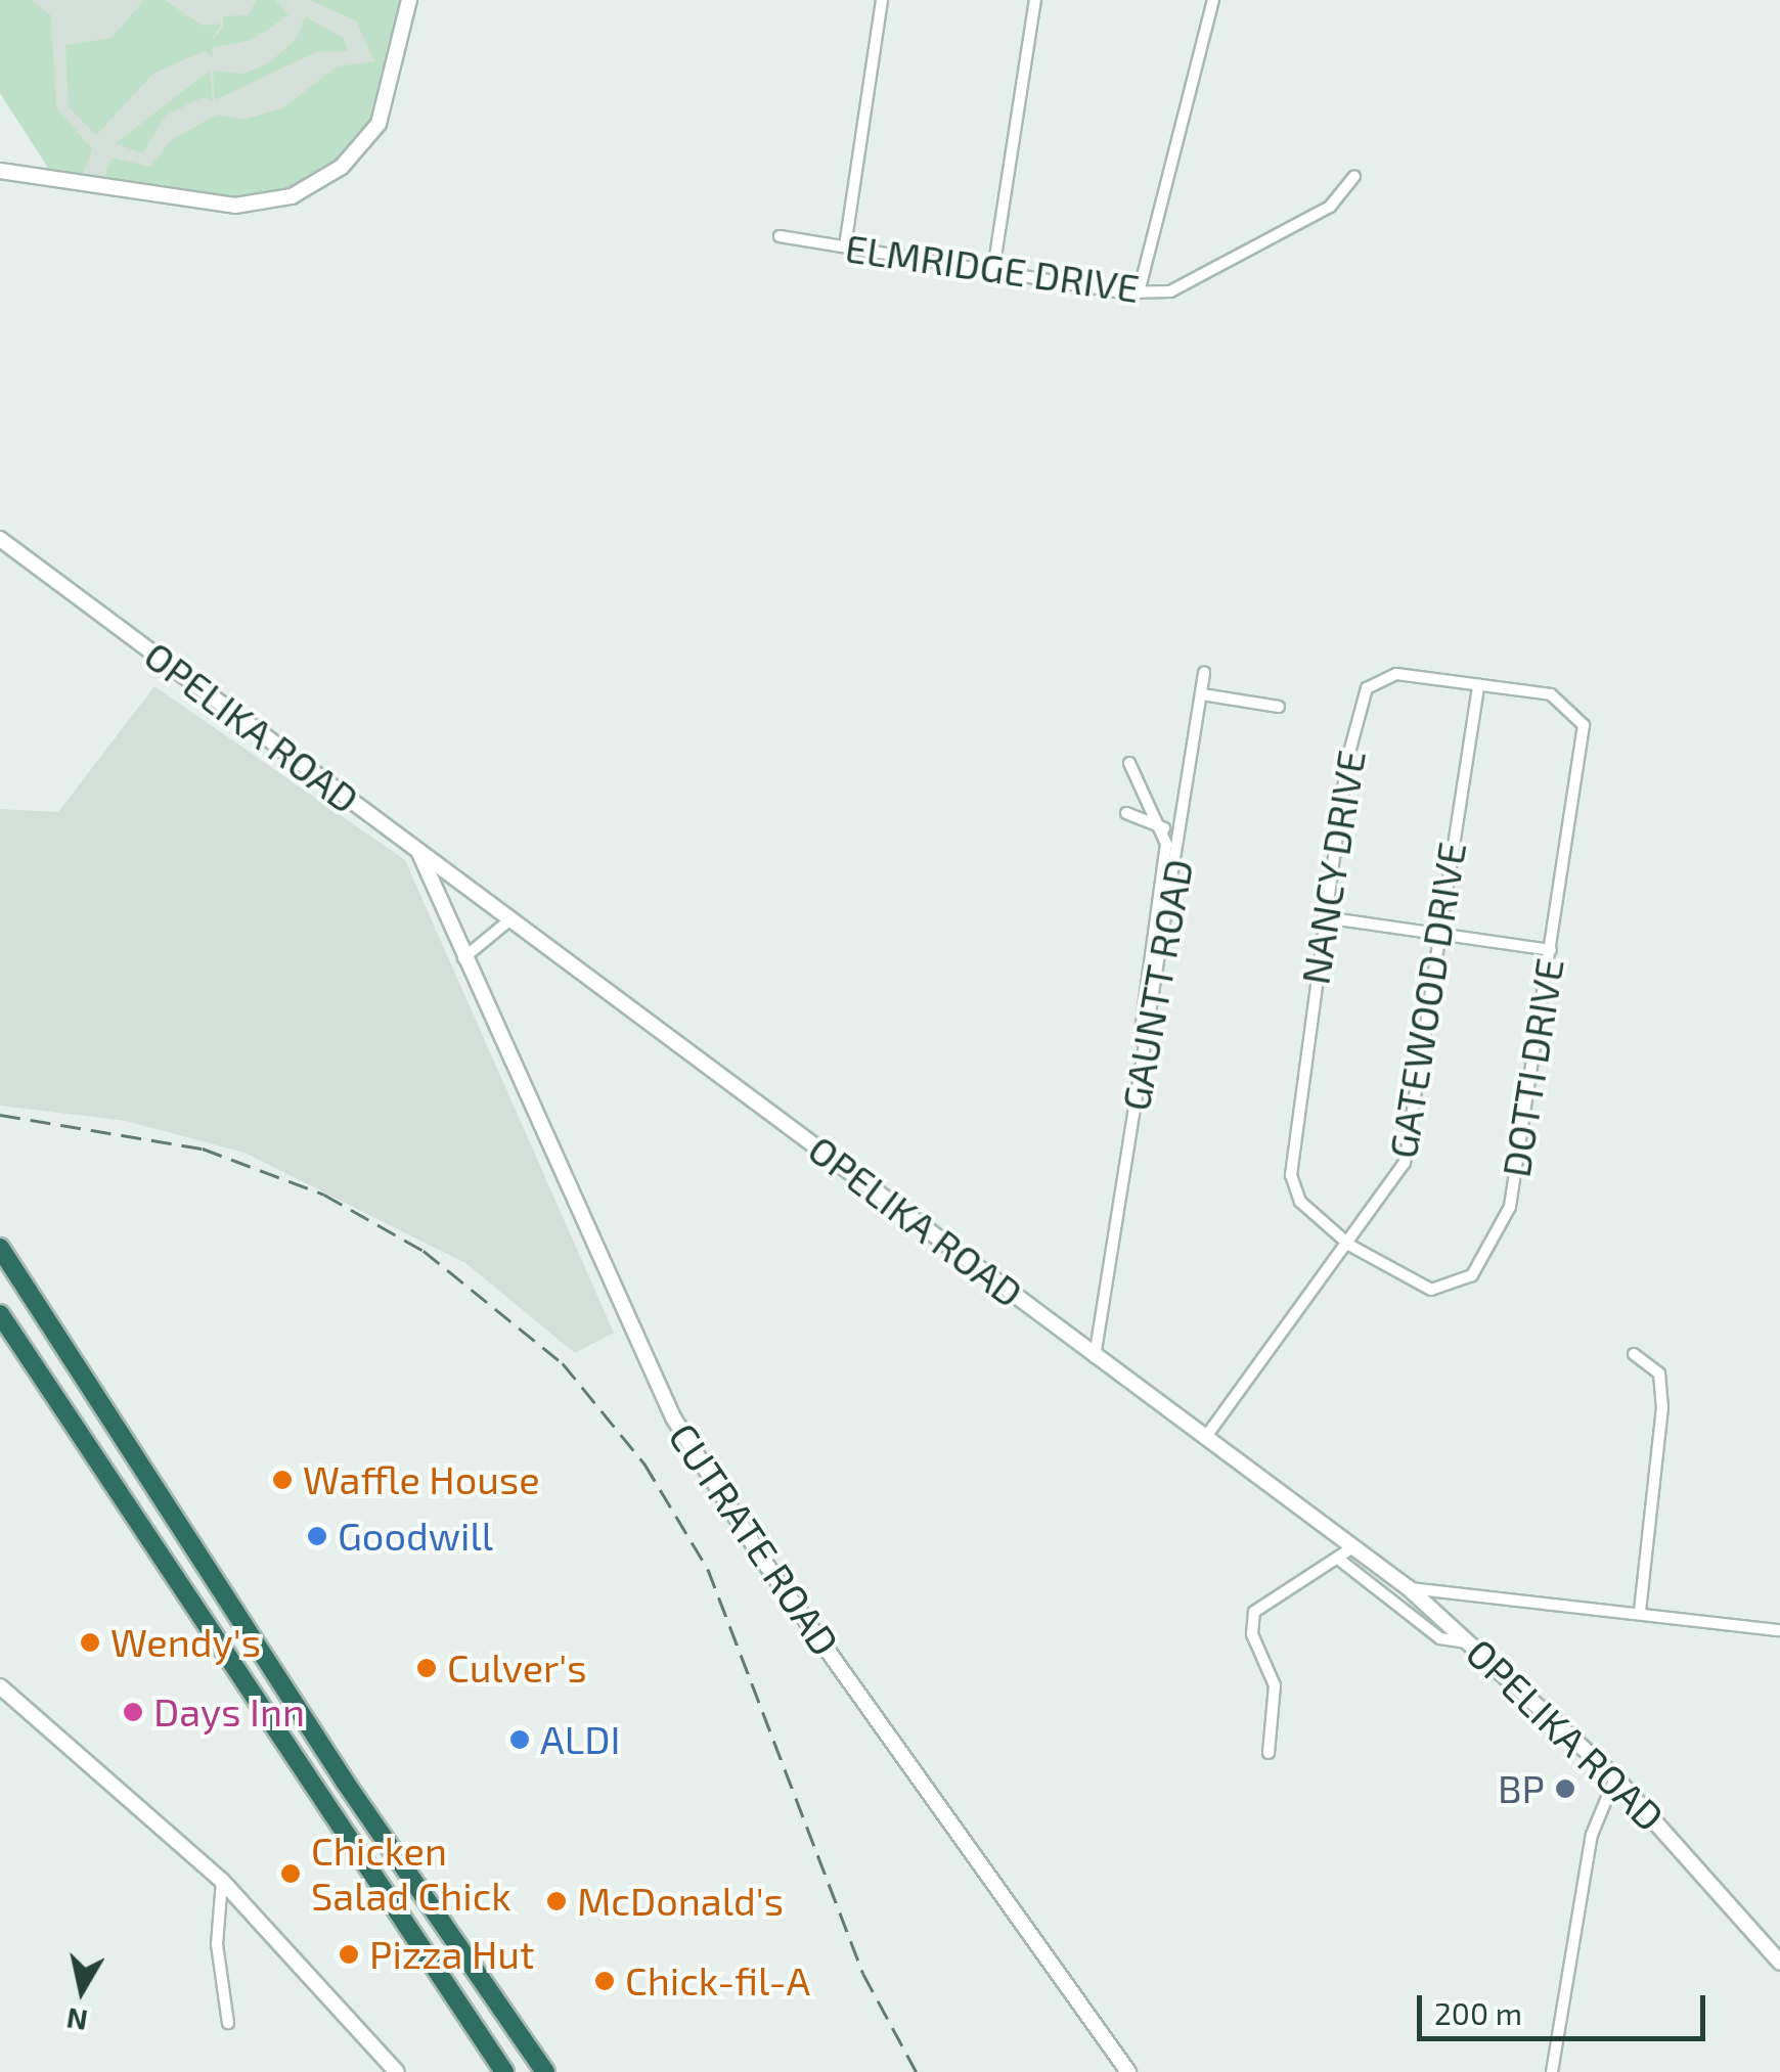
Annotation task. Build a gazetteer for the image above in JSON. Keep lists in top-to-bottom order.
{
  "streets": {
    "street": [
      "ELMRIDGE DRIVE",
      "OPELIKA ROAD",
      "NANCY DRIVE",
      "GAUNTT ROAD",
      "GATEWOOD DRIVE",
      "DOTTI DRIVE",
      "CUTRATE ROAD"
    ]
  },
  "crossings": [
    ["OPELIKA ROAD", "GAUNTT ROAD"],
    ["OPELIKA ROAD", "GATEWOOD DRIVE"],
    ["OPELIKA ROAD", "CUTRATE ROAD"],
    ["NANCY DRIVE", "GATEWOOD DRIVE"],
    ["NANCY DRIVE", "DOTTI DRIVE"],
    ["GATEWOOD DRIVE", "DOTTI DRIVE"]
  ],
  "places": [
    "Waffle House",
    "Goodwill",
    "Wendy's",
    "Culver's",
    "Days Inn",
    "ALDI",
    "BP",
    "Chicken Salad Chick",
    "McDonald's",
    "Pizza Hut",
    "Chick-fil-A"
  ],
  "scale_bar": "200 m",
  "north": "bottom"
}
